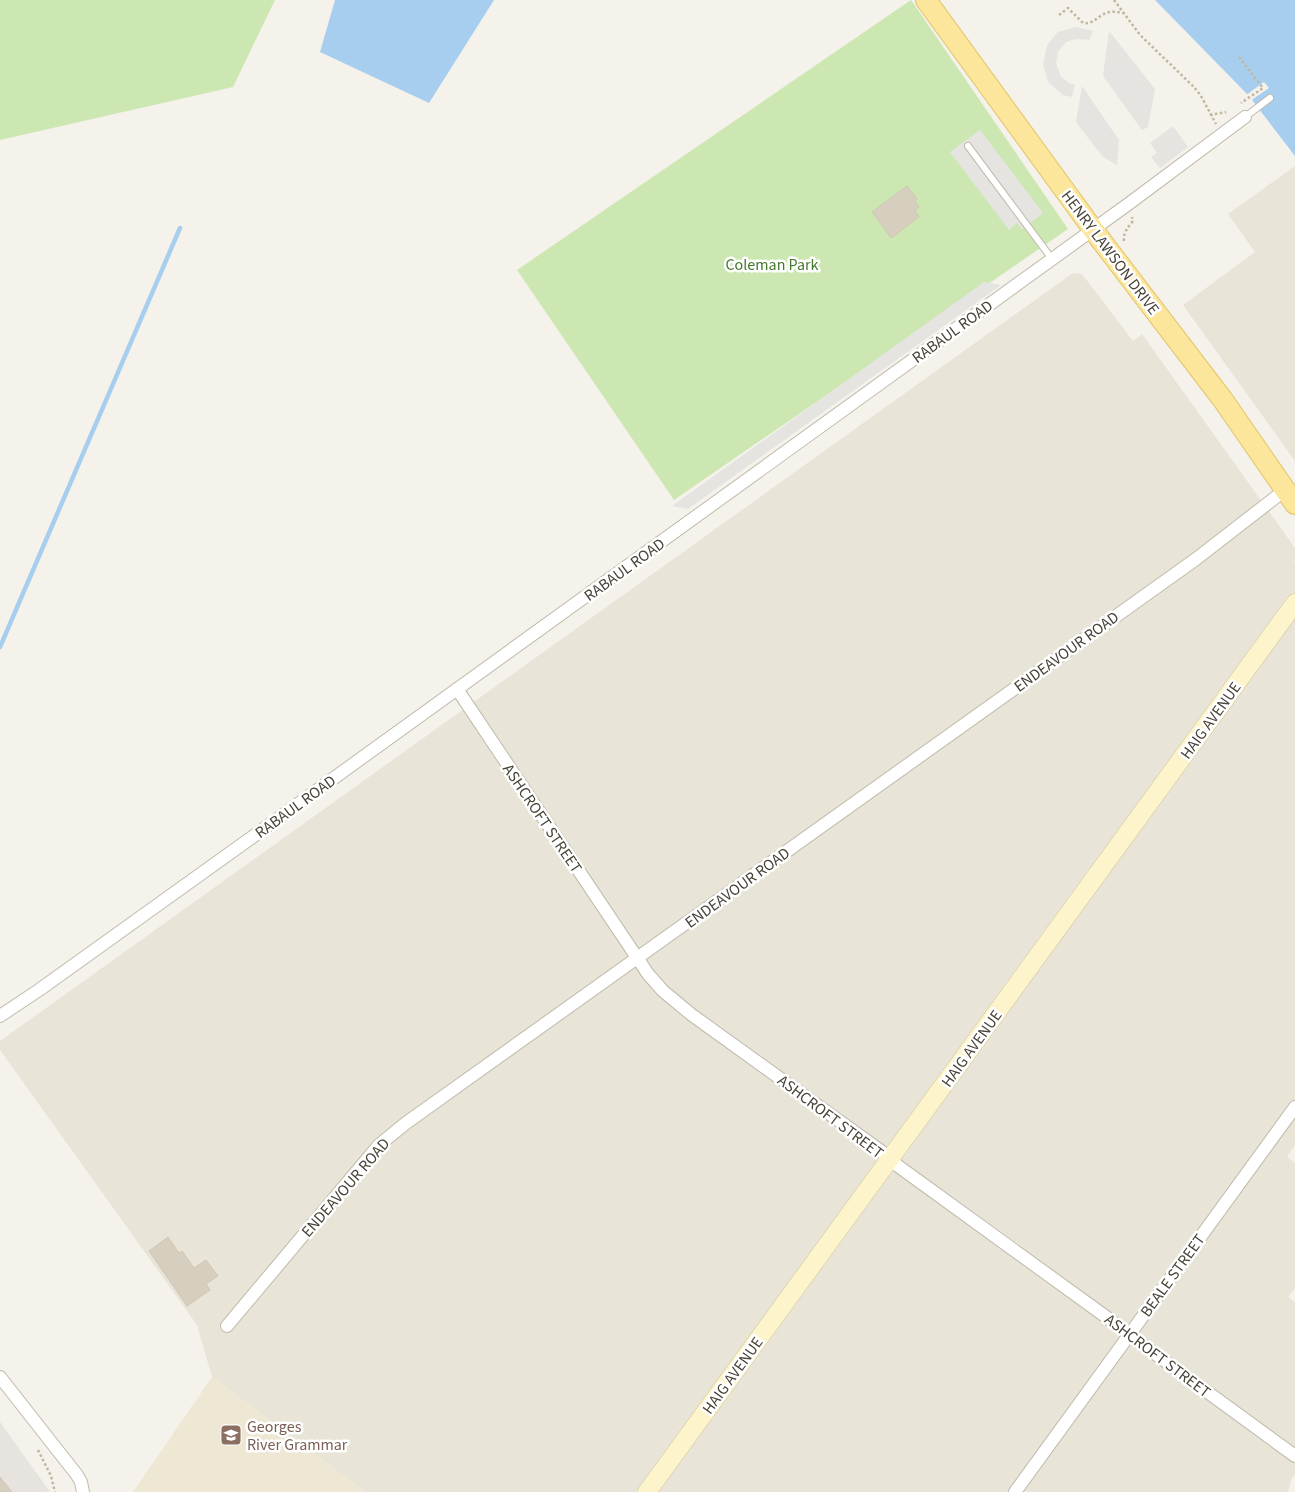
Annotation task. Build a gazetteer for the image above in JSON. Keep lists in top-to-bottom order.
{
  "streets": {
    "main road": ["HENRY LAWSON DRIVE", "HAIG AVENUE"],
    "street": [
      "RABAUL ROAD",
      "ENDEAVOUR ROAD",
      "ASHCROFT STREET",
      "BEALE STREET"
    ]
  },
  "crossings": [
    ["HENRY LAWSON DRIVE", "RABAUL ROAD"],
    ["HENRY LAWSON DRIVE", "ENDEAVOUR ROAD"],
    ["RABAUL ROAD", "ASHCROFT STREET"],
    ["ENDEAVOUR ROAD", "ASHCROFT STREET"],
    ["HAIG AVENUE", "ASHCROFT STREET"],
    ["ASHCROFT STREET", "BEALE STREET"]
  ],
  "parks": ["Coleman Park"],
  "places": {
    "school or university": ["Georges River Grammar"]
  }
}
